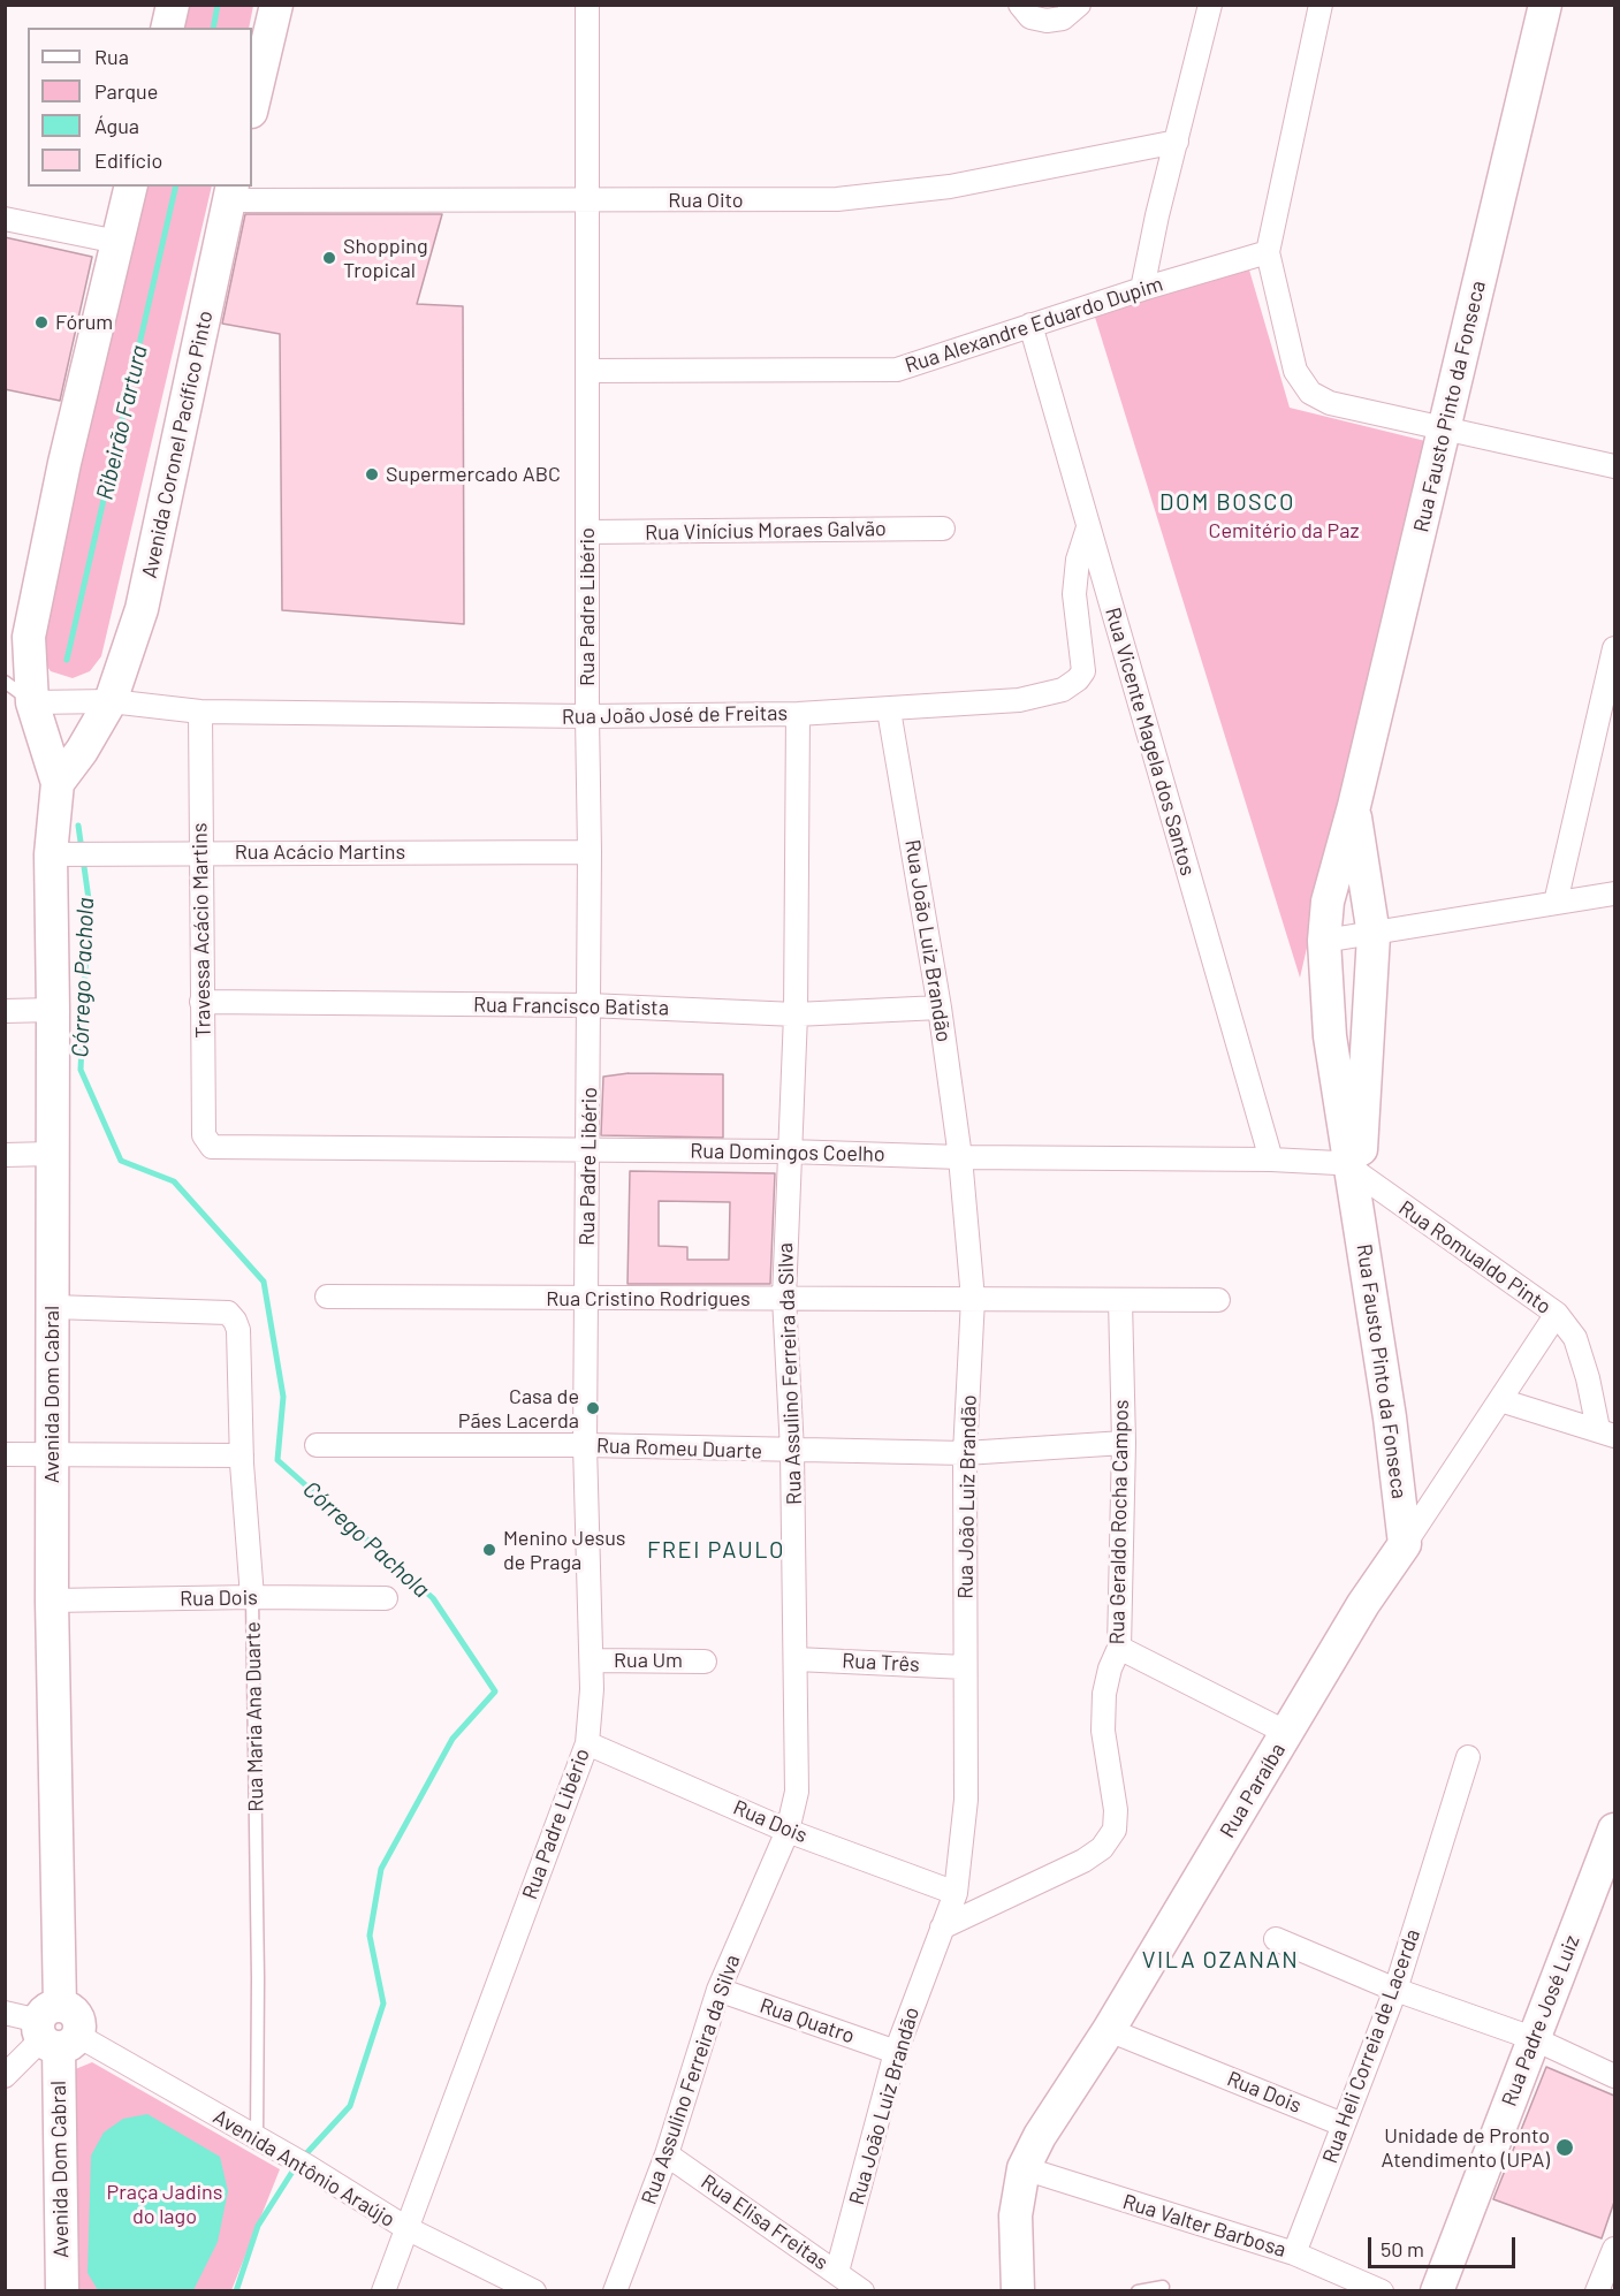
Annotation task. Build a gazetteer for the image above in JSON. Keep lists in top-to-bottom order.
{
  "streets": {
    "street": [
      "Rua Oito",
      "Rua Alexandre Eduardo Dupim",
      "Rua Fausto Pinto da Fonseca",
      "Avenida Coronel Pacífico Pinto",
      "Rua Vinícius Moraes Galvão",
      "Rua Padre Libério",
      "Rua João José de Freitas",
      "Rua Vicente Magela dos Santos",
      "Rua Acácio Martins",
      "Travessa Acácio Martins",
      "Rua João Luiz Brandão",
      "Rua Francisco Batista",
      "Rua Domingos Coelho",
      "Rua Romualdo Pinto",
      "Rua Cristino Rodrigues",
      "Rua Assulino Ferreira da Silva",
      "Avenida Dom Cabral",
      "Rua Romeu Duarte",
      "Rua Geraldo Rocha Campos",
      "Rua Dois",
      "Rua Um",
      "Rua Três",
      "Rua Maria Ana Duarte",
      "Rua Paraíba",
      "Rua Quatro",
      "Rua Padre José Luiz",
      "Rua Heli Correia de Lacerda",
      "Avenida Antônio Araújo",
      "Rua Elisa Freitas",
      "Rua Valter Barbosa"
    ]
  },
  "crossings": [
    ["Rua Oito", "Avenida Coronel Pacífico Pinto"],
    ["Rua Oito", "Rua Padre Libério"],
    ["Rua Alexandre Eduardo Dupim", "Rua Padre Libério"],
    ["Rua Alexandre Eduardo Dupim", "Rua Vicente Magela dos Santos"],
    ["Rua Fausto Pinto da Fonseca", "Rua Domingos Coelho"],
    ["Rua Fausto Pinto da Fonseca", "Rua Romualdo Pinto"],
    ["Rua Fausto Pinto da Fonseca", "Rua Paraíba"],
    ["Avenida Coronel Pacífico Pinto", "Rua João José de Freitas"],
    ["Avenida Coronel Pacífico Pinto", "Avenida Dom Cabral"],
    ["Rua Vinícius Moraes Galvão", "Rua Padre Libério"],
    ["Rua Padre Libério", "Rua João José de Freitas"],
    ["Rua Padre Libério", "Rua Acácio Martins"],
    ["Rua Padre Libério", "Rua Francisco Batista"],
    ["Rua Padre Libério", "Rua Domingos Coelho"],
    ["Rua Padre Libério", "Rua Cristino Rodrigues"],
    ["Rua Padre Libério", "Rua Romeu Duarte"],
    ["Rua Padre Libério", "Rua Dois"],
    ["Rua Padre Libério", "Rua Um"],
    ["Rua Padre Libério", "Avenida Antônio Araújo"],
    ["Rua João José de Freitas", "Rua Vicente Magela dos Santos"],
    ["Rua João José de Freitas", "Travessa Acácio Martins"],
    ["Rua João José de Freitas", "Rua João Luiz Brandão"],
    ["Rua João José de Freitas", "Rua Assulino Ferreira da Silva"],
    ["Rua Vicente Magela dos Santos", "Rua Domingos Coelho"],
    ["Rua Acácio Martins", "Travessa Acácio Martins"],
    ["Rua Acácio Martins", "Avenida Dom Cabral"],
    ["Travessa Acácio Martins", "Rua Francisco Batista"],
    ["Travessa Acácio Martins", "Rua Domingos Coelho"],
    ["Rua João Luiz Brandão", "Rua Francisco Batista"],
    ["Rua João Luiz Brandão", "Rua Domingos Coelho"],
    ["Rua João Luiz Brandão", "Rua Cristino Rodrigues"],
    ["Rua João Luiz Brandão", "Rua Romeu Duarte"],
    ["Rua João Luiz Brandão", "Rua Geraldo Rocha Campos"],
    ["Rua João Luiz Brandão", "Rua Dois"],
    ["Rua João Luiz Brandão", "Rua Três"],
    ["Rua João Luiz Brandão", "Rua Quatro"],
    ["Rua João Luiz Brandão", "Rua Elisa Freitas"],
    ["Rua Francisco Batista", "Rua Assulino Ferreira da Silva"],
    ["Rua Domingos Coelho", "Rua Romualdo Pinto"],
    ["Rua Domingos Coelho", "Rua Assulino Ferreira da Silva"],
    ["Rua Romualdo Pinto", "Rua Paraíba"],
    ["Rua Cristino Rodrigues", "Rua Assulino Ferreira da Silva"],
    ["Rua Cristino Rodrigues", "Rua Geraldo Rocha Campos"],
    ["Rua Assulino Ferreira da Silva", "Rua Romeu Duarte"],
    ["Rua Assulino Ferreira da Silva", "Rua Dois"],
    ["Rua Assulino Ferreira da Silva", "Rua Três"],
    ["Rua Assulino Ferreira da Silva", "Rua Quatro"],
    ["Rua Assulino Ferreira da Silva", "Rua Elisa Freitas"],
    ["Avenida Dom Cabral", "Rua Dois"],
    ["Avenida Dom Cabral", "Rua Maria Ana Duarte"],
    ["Avenida Dom Cabral", "Avenida Antônio Araújo"],
    ["Rua Romeu Duarte", "Rua Geraldo Rocha Campos"],
    ["Rua Dois", "Rua Maria Ana Duarte"],
    ["Rua Dois", "Rua Paraíba"],
    ["Rua Dois", "Rua Heli Correia de Lacerda"],
    ["Rua Maria Ana Duarte", "Avenida Antônio Araújo"],
    ["Rua Paraíba", "Rua Valter Barbosa"],
    ["Rua Heli Correia de Lacerda", "Rua Valter Barbosa"]
  ],
  "districts": ["DOM BOSCO", "FREI PAULO", "VILA OZANAN"],
  "water": ["Ribeirão Fartura", "Córrego Pachola"],
  "parks": ["Cemitério da Paz", "Praça Jadins do lago"],
  "places": [
    "Shopping Tropical",
    "Fórum",
    "Supermercado ABC",
    "Casa de Pães Lacerda",
    "Menino Jesus de Praga",
    "Unidade de Pronto Atendimento (UPA)"
  ],
  "legend": [
    "Rua",
    "Parque",
    "Água",
    "Edifício"
  ],
  "scale_bar": "50 m"
}
